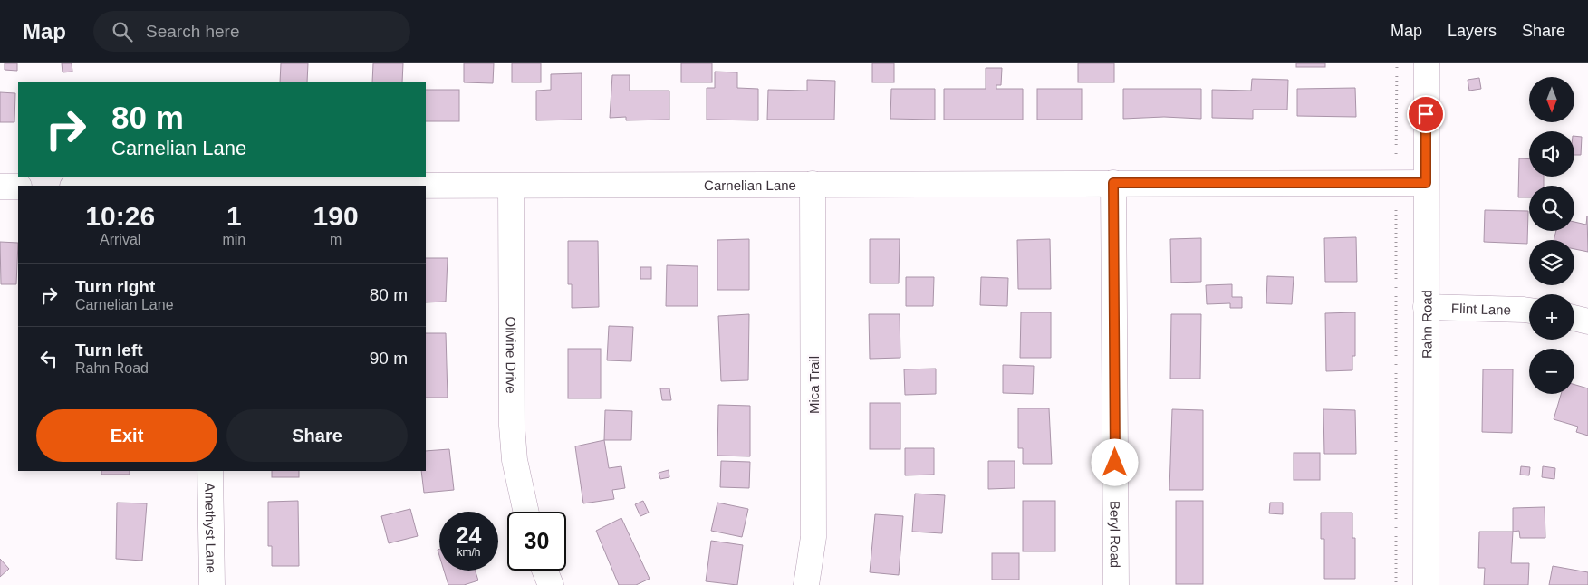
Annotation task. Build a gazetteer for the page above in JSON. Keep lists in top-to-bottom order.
{
  "streets": {
    "street": [
      "Carnelian Lane",
      "Flint Lane",
      "Rahn Road",
      "Olivine Drive",
      "Mica Trail",
      "Amethyst Lane",
      "Beryl Road"
    ]
  },
  "crossings": [
    ["Carnelian Lane", "Rahn Road"],
    ["Carnelian Lane", "Olivine Drive"],
    ["Carnelian Lane", "Mica Trail"],
    ["Carnelian Lane", "Beryl Road"],
    ["Flint Lane", "Rahn Road"]
  ],
  "north": "bottom",
  "page": {
    "header": "Map",
    "search": "Search here",
    "nav": ["Map", "Layers", "Share"],
    "map_buttons": ["+", "−"],
    "turn": ["80 m", "Carnelian Lane"],
    "eta": [
      "10:26",
      "Arrival",
      "1",
      "min",
      "190",
      "m"
    ],
    "list": [
      {
        "name": "Turn right",
        "note": "Carnelian Lane",
        "value": "80 m"
      },
      {
        "name": "Turn left",
        "note": "Rahn Road",
        "value": "90 m"
      }
    ],
    "buttons": ["Exit", "Share"],
    "speed": "24 km/h",
    "limit": "30"
  }
}
